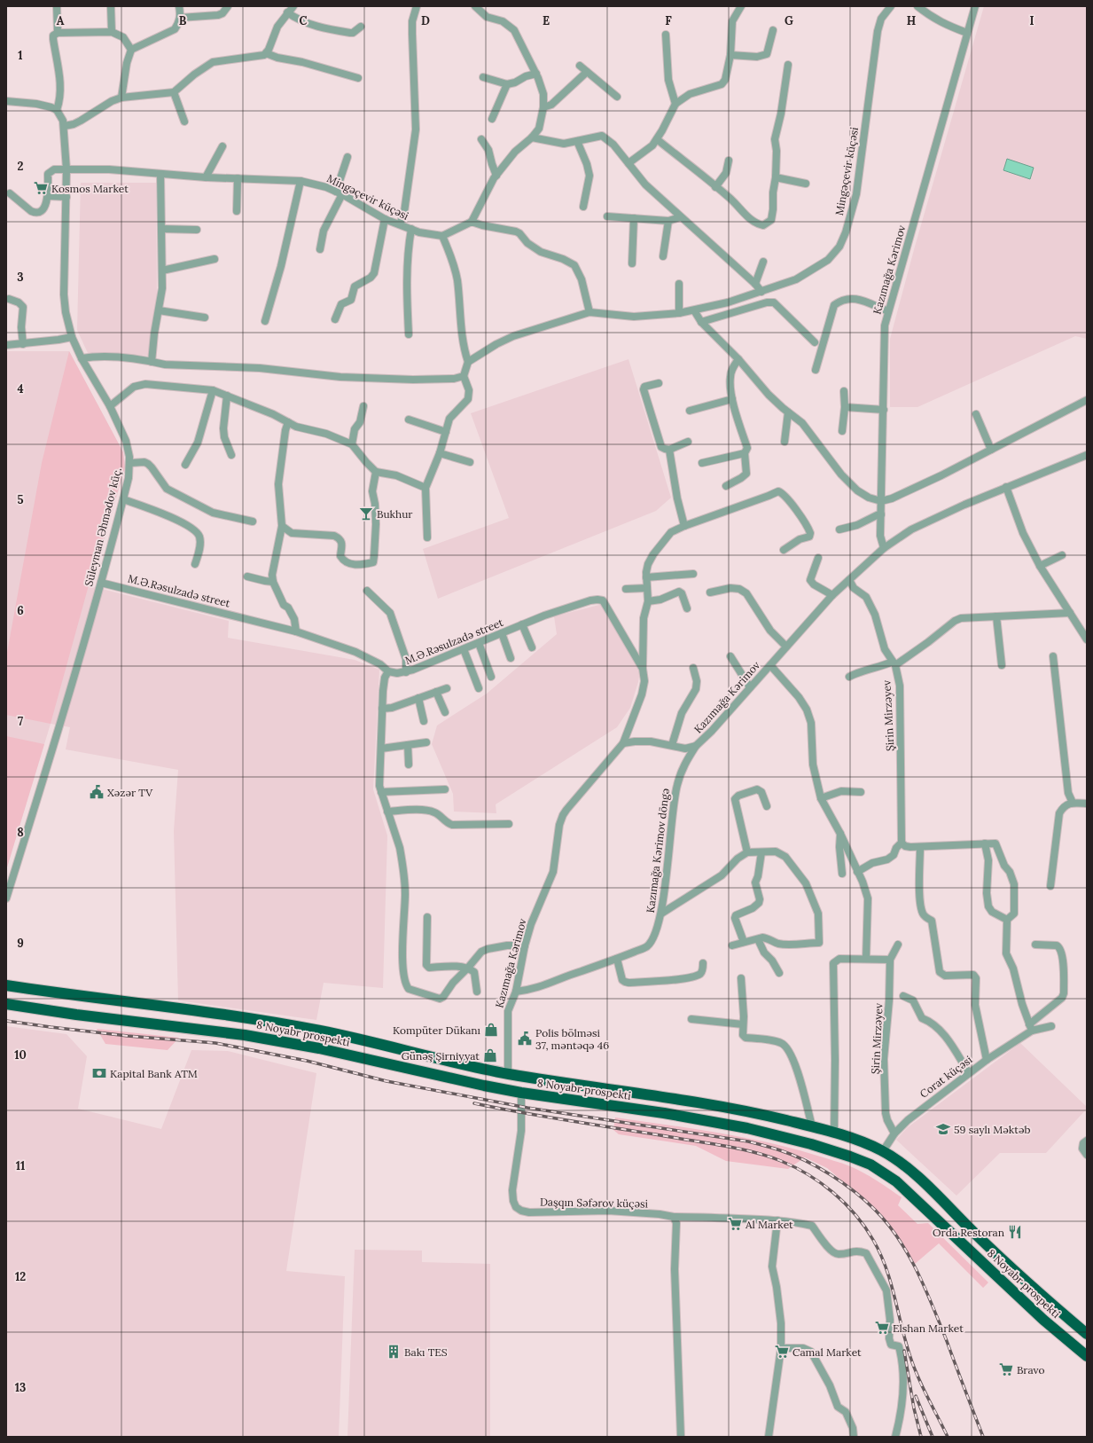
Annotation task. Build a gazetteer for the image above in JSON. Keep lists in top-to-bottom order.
{
  "streets": {
    "highway": ["8 Noyabr prospekti"],
    "street": [
      "Mingəçevir küçəsi",
      "Kazımağa Kərimov",
      "Süleyman Əhmədov küç.",
      "M.Ə.Rəsulzadə street",
      "Şirin Mirzəyev",
      "Kazımağa Kərimov döngə",
      "Corat küçəsi",
      "Daşqın Səfərov küçəsi"
    ]
  },
  "crossings": [
    ["Mingəçevir küçəsi", "Süleyman Əhmədov küç."],
    ["Kazımağa Kərimov", "M.Ə.Rəsulzadə street"],
    ["Kazımağa Kərimov", "Şirin Mirzəyev"],
    ["Kazımağa Kərimov", "Kazımağa Kərimov döngə"],
    ["Kazımağa Kərimov", "8 Noyabr prospekti"],
    ["Süleyman Əhmədov küç.", "M.Ə.Rəsulzadə street"],
    ["Şirin Mirzəyev", "Corat küçəsi"],
    ["8 Noyabr prospekti", "Corat küçəsi"],
    ["8 Noyabr prospekti", "Daşqın Səfərov küçəsi"]
  ],
  "places": {
    "supermarket": [
      "Kosmos Market",
      "Al Market",
      "Elshan Market",
      "Camal Market",
      "Bravo"
    ],
    "bar": ["Bukhur"],
    "public building": ["Xəzər TV", "Polis bölməsi 37, məntəqə 46"],
    "shop": ["Kompüter Dükanı", "Günəş Şirniyyat"],
    "bank": ["Kapital Bank ATM"],
    "school or university": ["59 saylı Məktəb"],
    "restaurant": ["Orda Restoran"],
    "building": ["Bakı TES"]
  },
  "grid": {
    "columns": [
      "A",
      "B",
      "C",
      "D",
      "E",
      "F",
      "G",
      "H",
      "I"
    ],
    "rows": [
      "1",
      "2",
      "3",
      "4",
      "5",
      "6",
      "7",
      "8",
      "9",
      "10",
      "11",
      "12",
      "13"
    ]
  }
}
